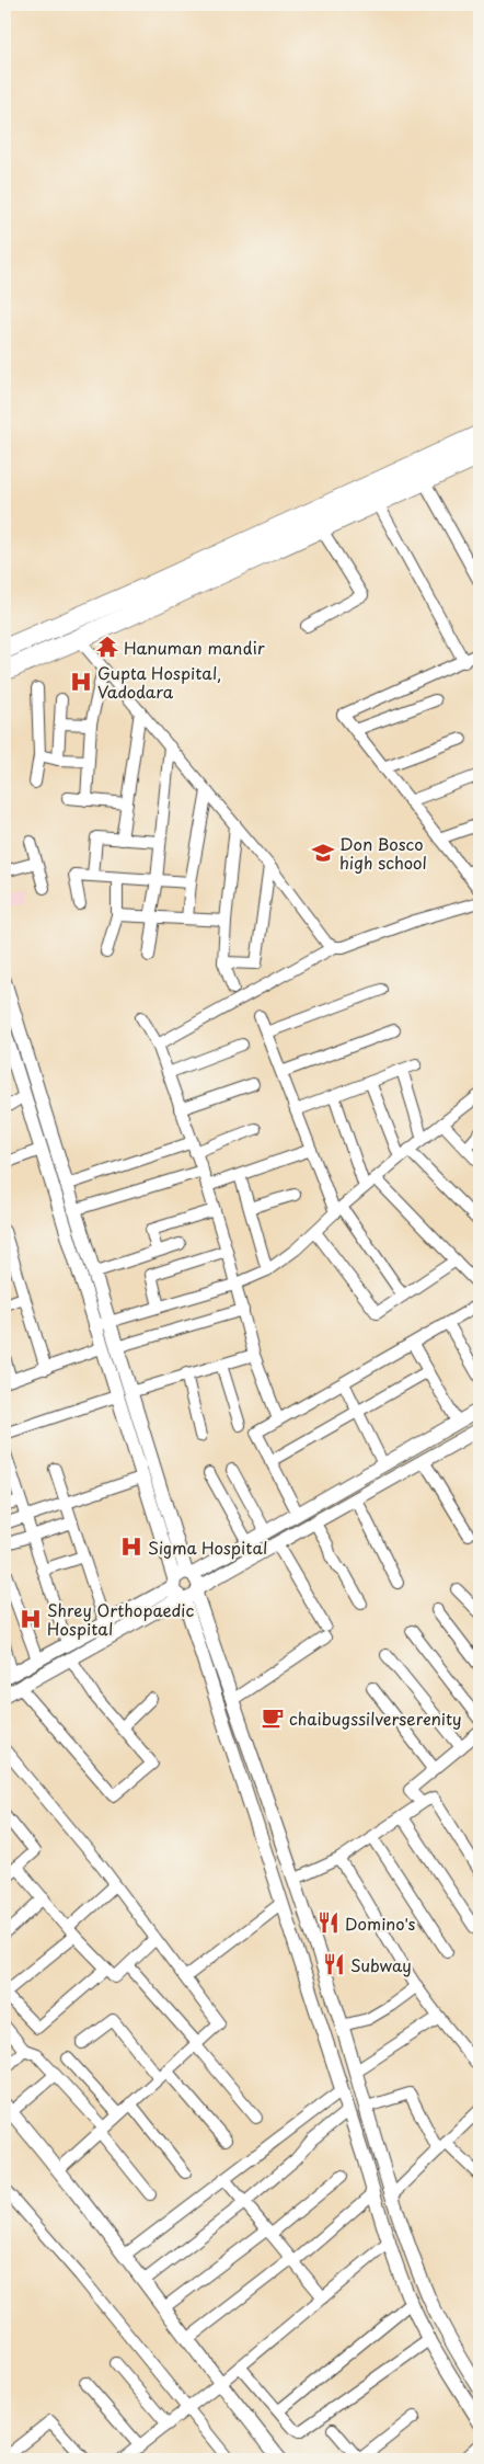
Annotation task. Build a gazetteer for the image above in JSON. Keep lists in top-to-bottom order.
{
  "places": {
    "temple": ["Hanuman mandir"],
    "hospital": ["Gupta Hospital, Vadodara", "Sigma Hospital", "Shrey Orthopaedic Hospital"],
    "school or university": ["Don Bosco high school"],
    "cafe": ["chaibugssilverserenity"],
    "restaurant": ["Domino's", "Subway"]
  }
}
